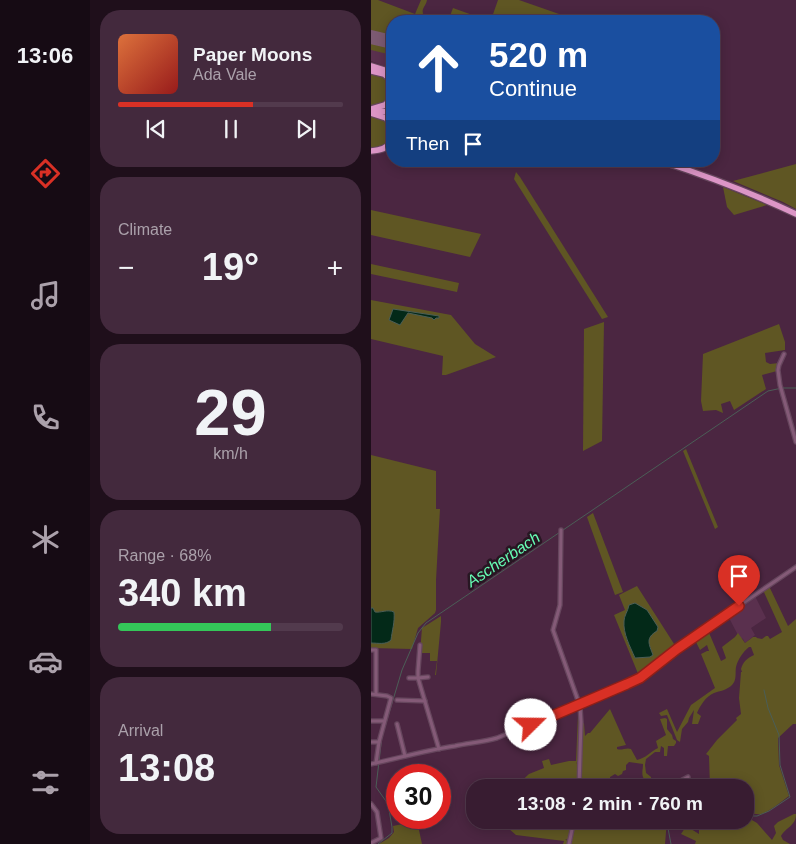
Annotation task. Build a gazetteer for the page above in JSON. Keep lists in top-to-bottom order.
{
  "water": ["Ascherbach"],
  "page": {
    "tabs": "13:06",
    "turn": ["520 m", "Continue"],
    "song": ["Paper Moons", "Ada Vale"],
    "then": "Then",
    "tile": [
      "Climate",
      ["29", "km/h"],
      ["Range · 68%", "340 km"],
      ["Arrival", "13:08"]
    ],
    "heat": ["−", "19°", "+"],
    "limit": "30",
    "trip": "13:08 · 2 min · 760 m"
  }
}
